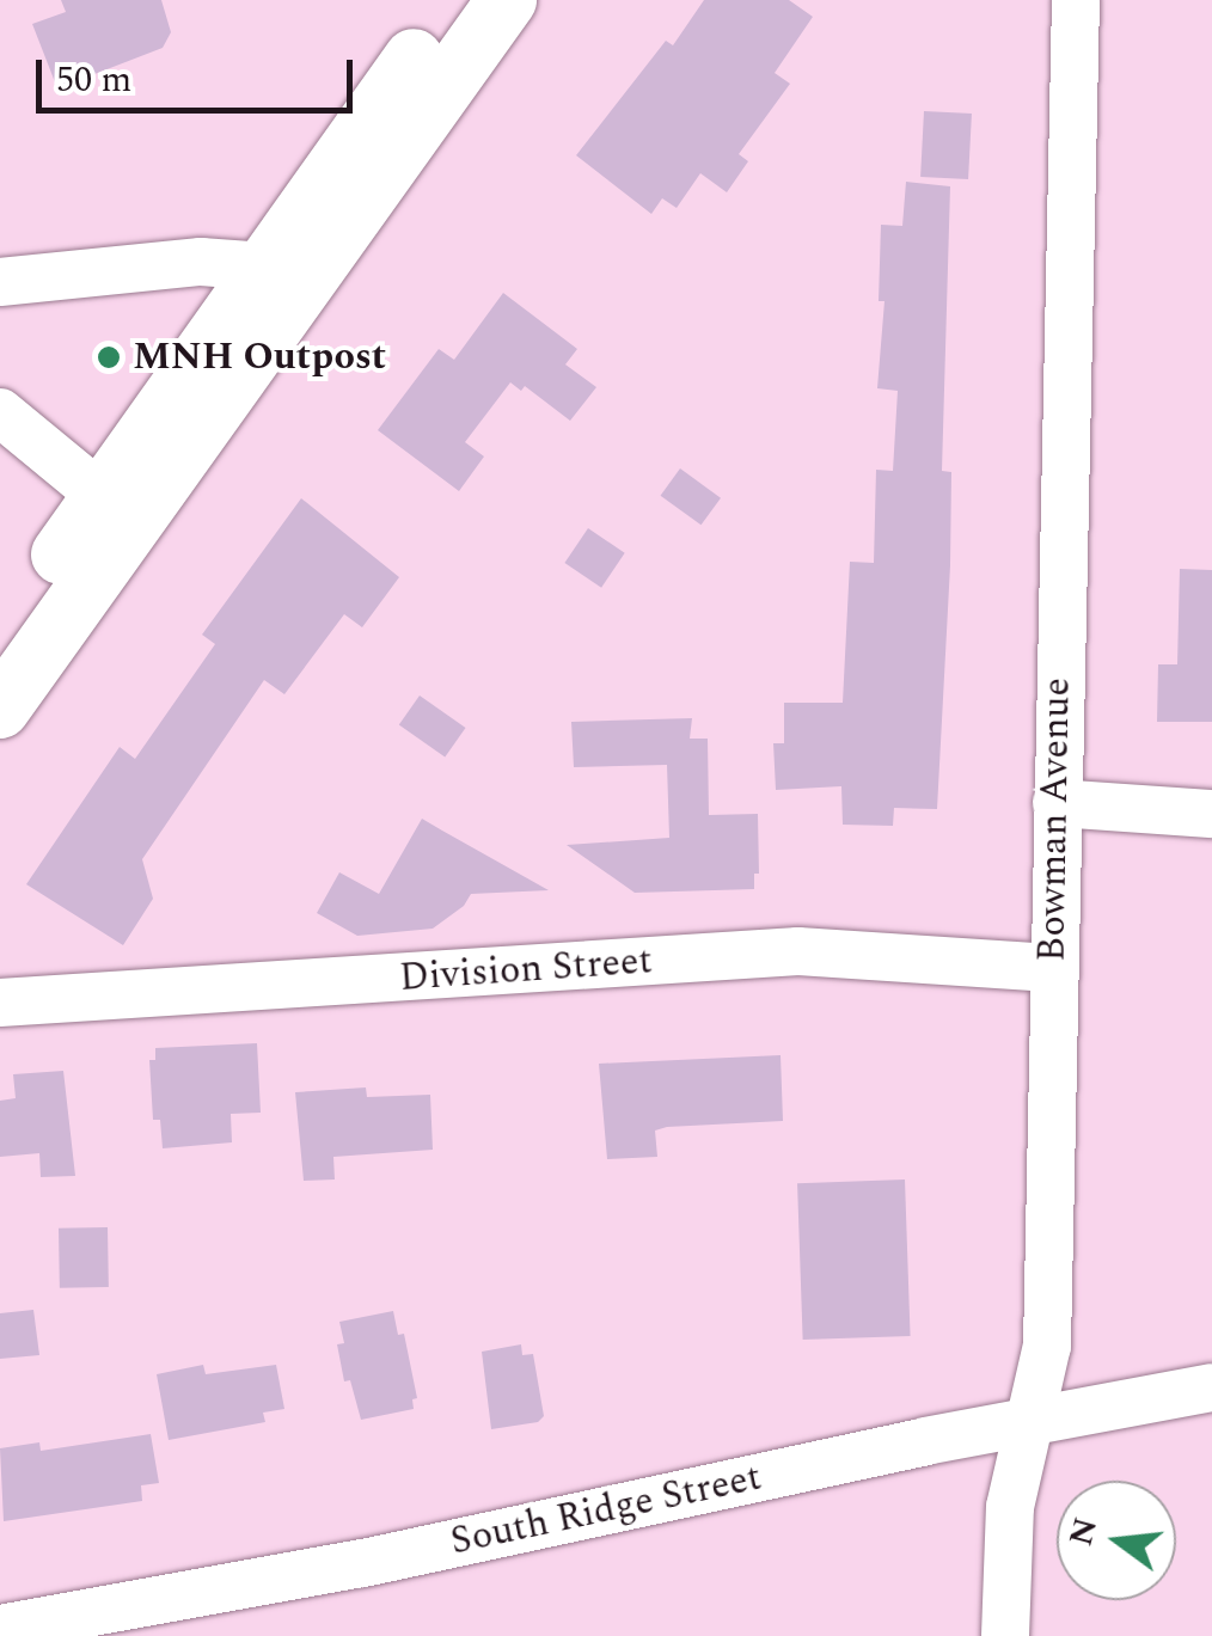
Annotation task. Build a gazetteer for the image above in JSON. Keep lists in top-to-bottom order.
{
  "streets": {
    "street": ["Bowman Avenue", "Division Street", "South Ridge Street"]
  },
  "crossings": [
    ["Bowman Avenue", "Division Street"],
    ["Bowman Avenue", "South Ridge Street"]
  ],
  "places": ["MNH Outpost"],
  "scale_bar": "50 m",
  "north": "left"
}
